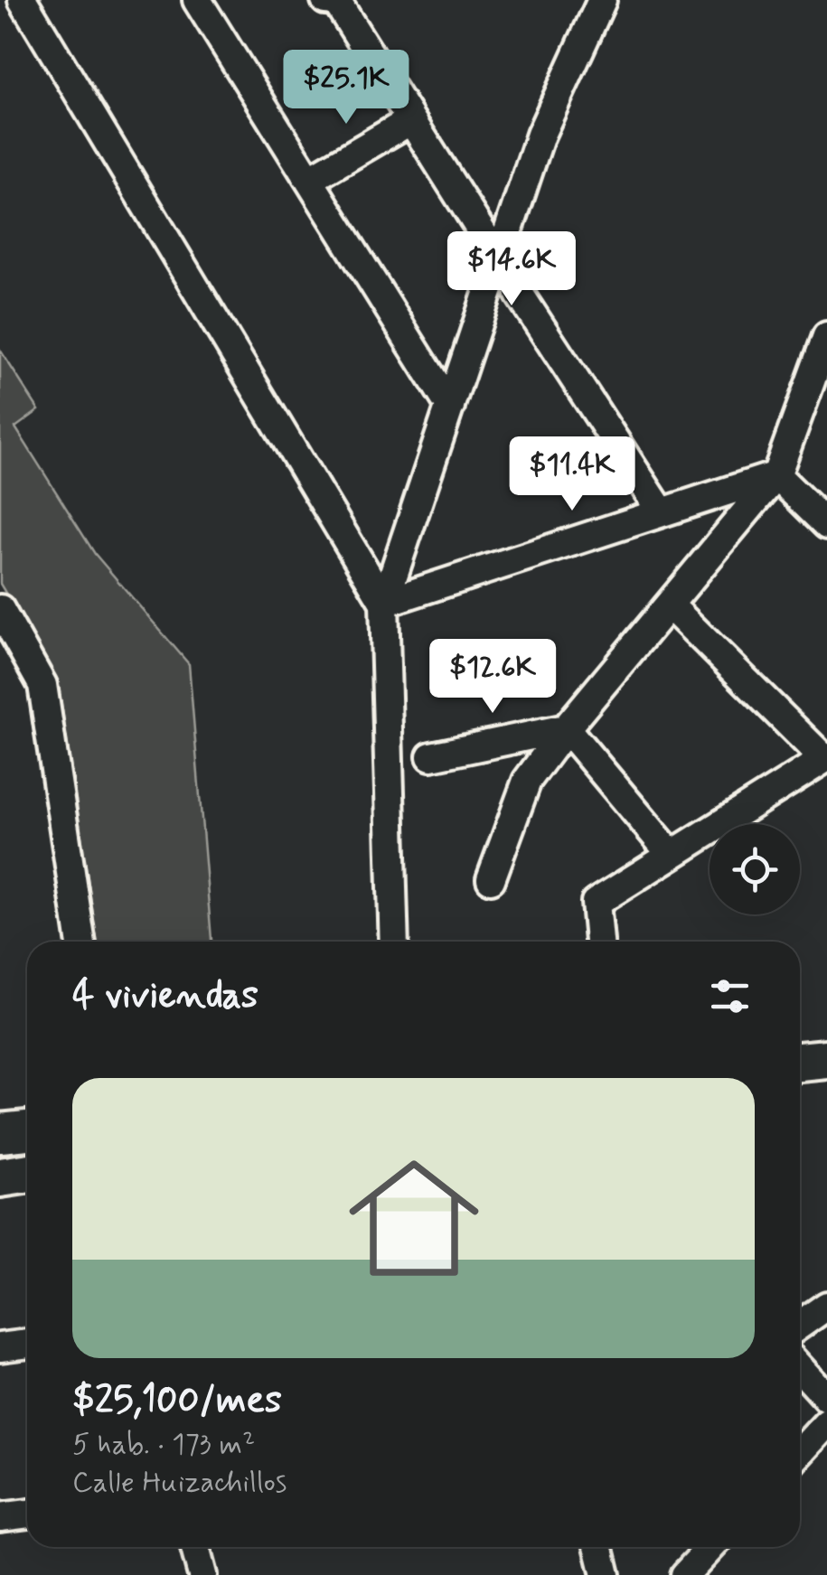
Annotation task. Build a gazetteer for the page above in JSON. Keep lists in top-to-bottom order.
{
  "page": {
    "price": [
      "$25.1K",
      "$14.6K",
      "$11.4K",
      "$12.6K"
    ],
    "heading": "4 viviendas",
    "list": [
      {
        "name": "$25,100/mes",
        "note": "5 hab. · 173 m² · Calle Huizachillos"
      }
    ]
  }
}
